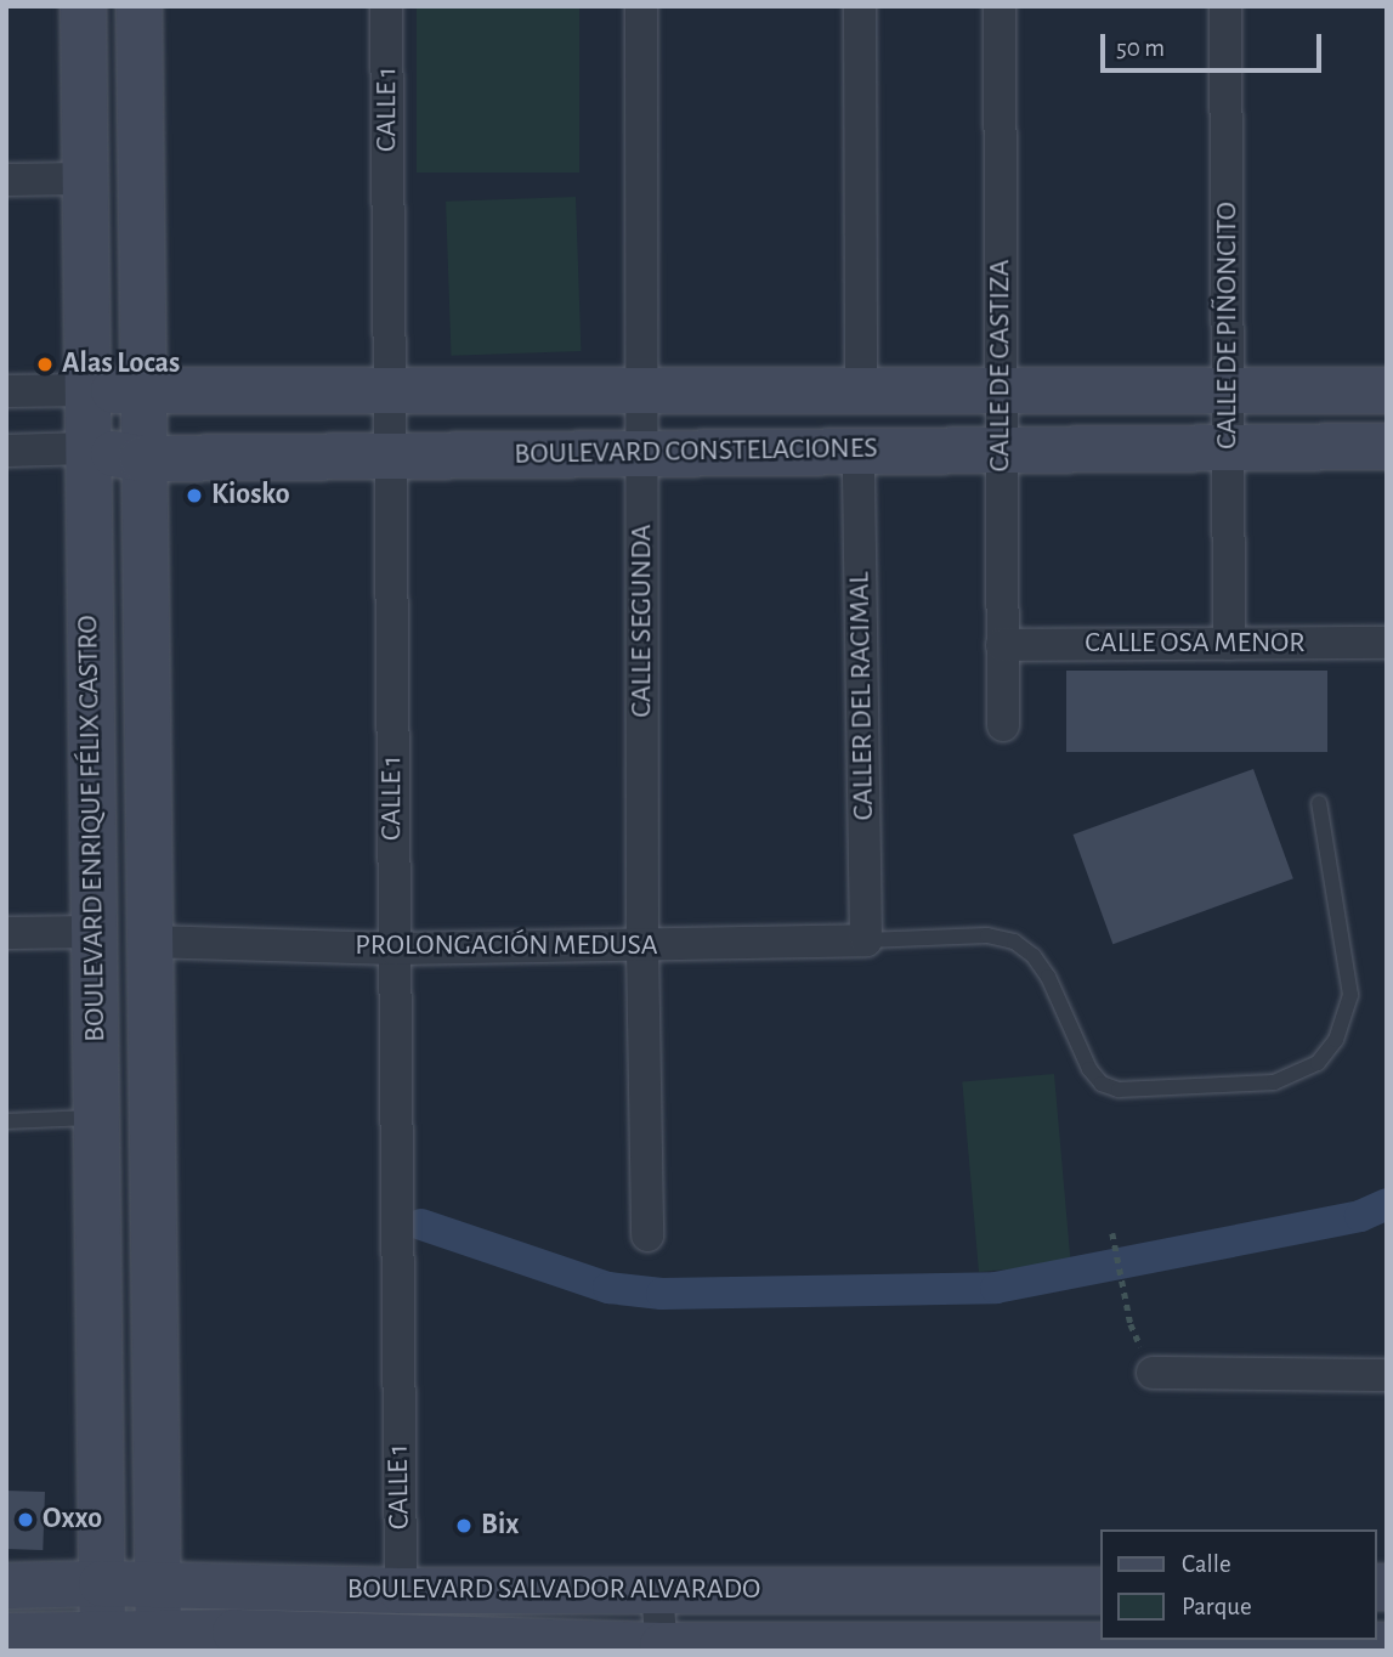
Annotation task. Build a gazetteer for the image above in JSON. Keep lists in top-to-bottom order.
{
  "streets": {
    "street": [
      "CALLE 1",
      "CALLE DE PIÑONCITO",
      "CALLE DE CASTIZA",
      "BOULEVARD CONSTELACIONES",
      "CALLE SEGUNDA",
      "CALLE OSA MENOR",
      "CALLER DEL RACIMAL",
      "BOULEVARD ENRIQUE FÉLIX CASTRO",
      "PROLONGACIÓN MEDUSA",
      "BOULEVARD SALVADOR ALVARADO"
    ]
  },
  "crossings": [
    ["CALLE 1", "BOULEVARD CONSTELACIONES"],
    ["CALLE 1", "PROLONGACIÓN MEDUSA"],
    ["CALLE 1", "BOULEVARD SALVADOR ALVARADO"],
    ["CALLE DE PIÑONCITO", "BOULEVARD CONSTELACIONES"],
    ["CALLE DE PIÑONCITO", "CALLE OSA MENOR"],
    ["CALLE DE CASTIZA", "BOULEVARD CONSTELACIONES"],
    ["CALLE DE CASTIZA", "CALLE OSA MENOR"],
    ["BOULEVARD CONSTELACIONES", "CALLE SEGUNDA"],
    ["BOULEVARD CONSTELACIONES", "CALLER DEL RACIMAL"],
    ["BOULEVARD CONSTELACIONES", "BOULEVARD ENRIQUE FÉLIX CASTRO"],
    ["CALLE SEGUNDA", "PROLONGACIÓN MEDUSA"],
    ["CALLER DEL RACIMAL", "PROLONGACIÓN MEDUSA"],
    ["BOULEVARD ENRIQUE FÉLIX CASTRO", "PROLONGACIÓN MEDUSA"],
    ["BOULEVARD ENRIQUE FÉLIX CASTRO", "BOULEVARD SALVADOR ALVARADO"]
  ],
  "places": [
    "Alas Locas",
    "Kiosko",
    "Oxxo",
    "Bix"
  ],
  "legend": ["Calle", "Parque"],
  "scale_bar": "50 m"
}
